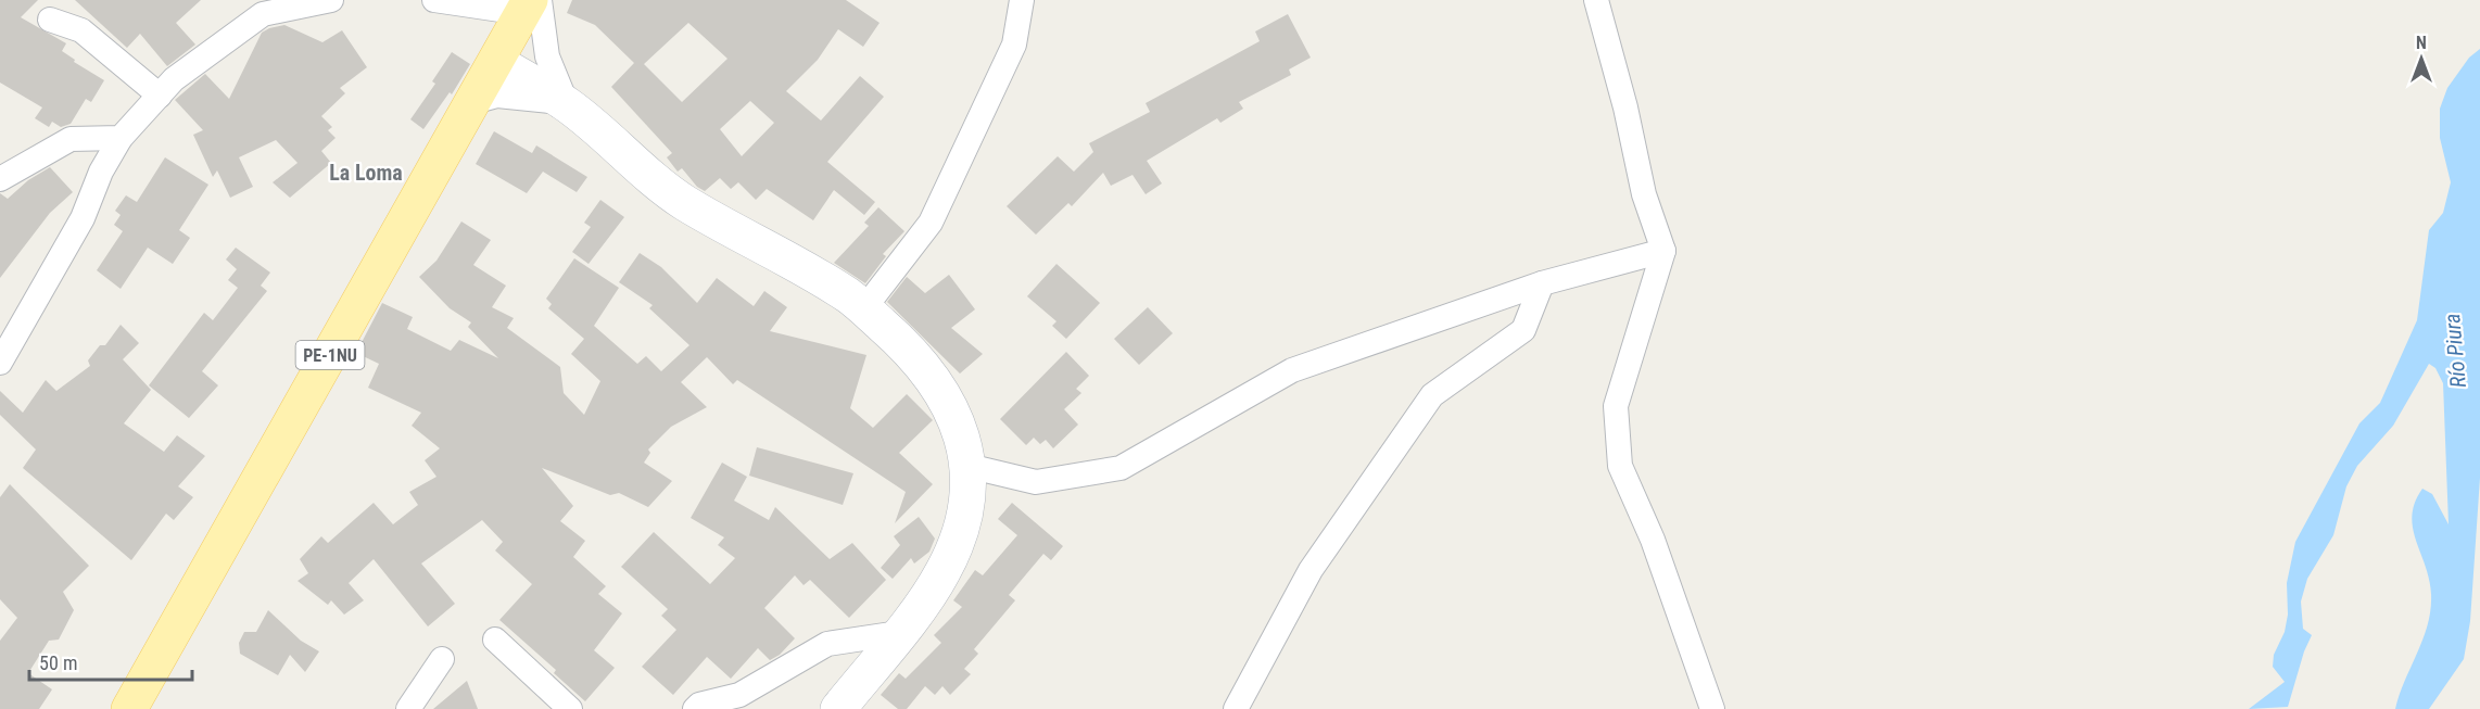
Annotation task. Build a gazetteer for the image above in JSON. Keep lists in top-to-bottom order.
{
  "streets": {
    "main road": ["PE-1NU"]
  },
  "districts": ["La Loma"],
  "water": ["Río Piura"],
  "scale_bar": "50 m",
  "north": "top"
}
